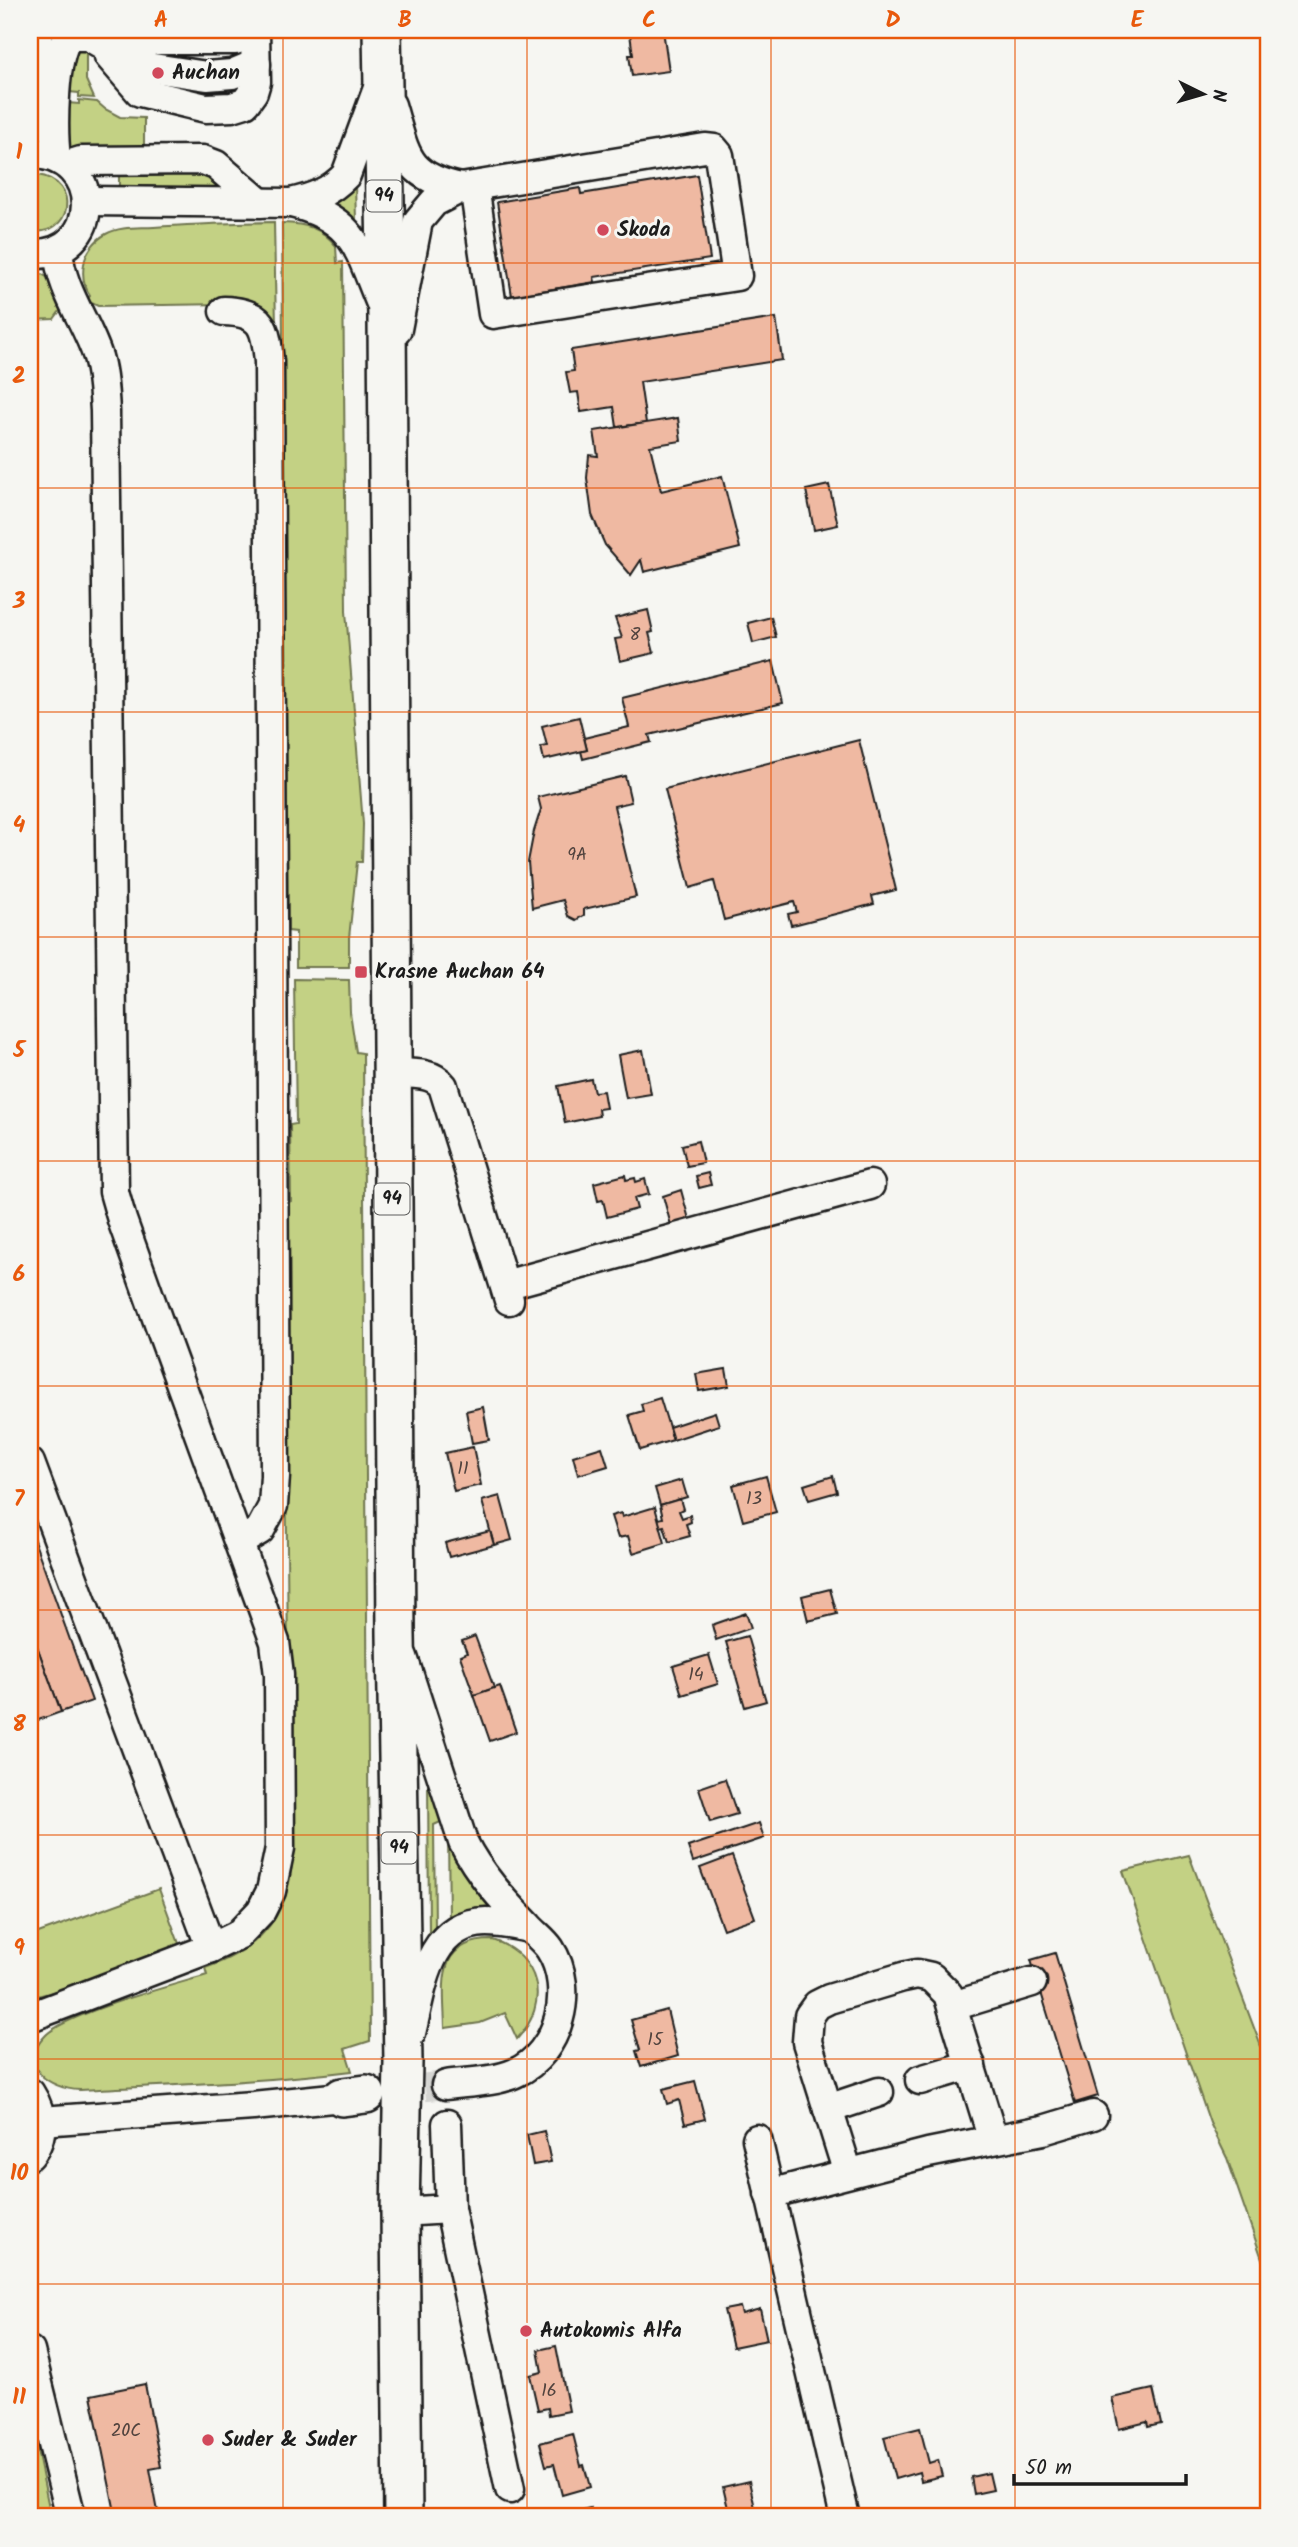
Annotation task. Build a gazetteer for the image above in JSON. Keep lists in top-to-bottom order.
{
  "streets": {
    "main road": ["94"]
  },
  "places": {
    "other": [
      "Auchan",
      "Skoda",
      "Autokomis Alfa",
      "Suder & Suder"
    ],
    "transit": ["Krasne Auchan 64"]
  },
  "house_numbers": [
    "8",
    "9A",
    "11",
    "13",
    "14",
    "15",
    "16",
    "20C"
  ],
  "scale_bar": "50 m",
  "north": "right",
  "grid": {
    "columns": [
      "A",
      "B",
      "C",
      "D",
      "E"
    ],
    "rows": [
      "1",
      "2",
      "3",
      "4",
      "5",
      "6",
      "7",
      "8",
      "9",
      "10",
      "11"
    ]
  }
}
